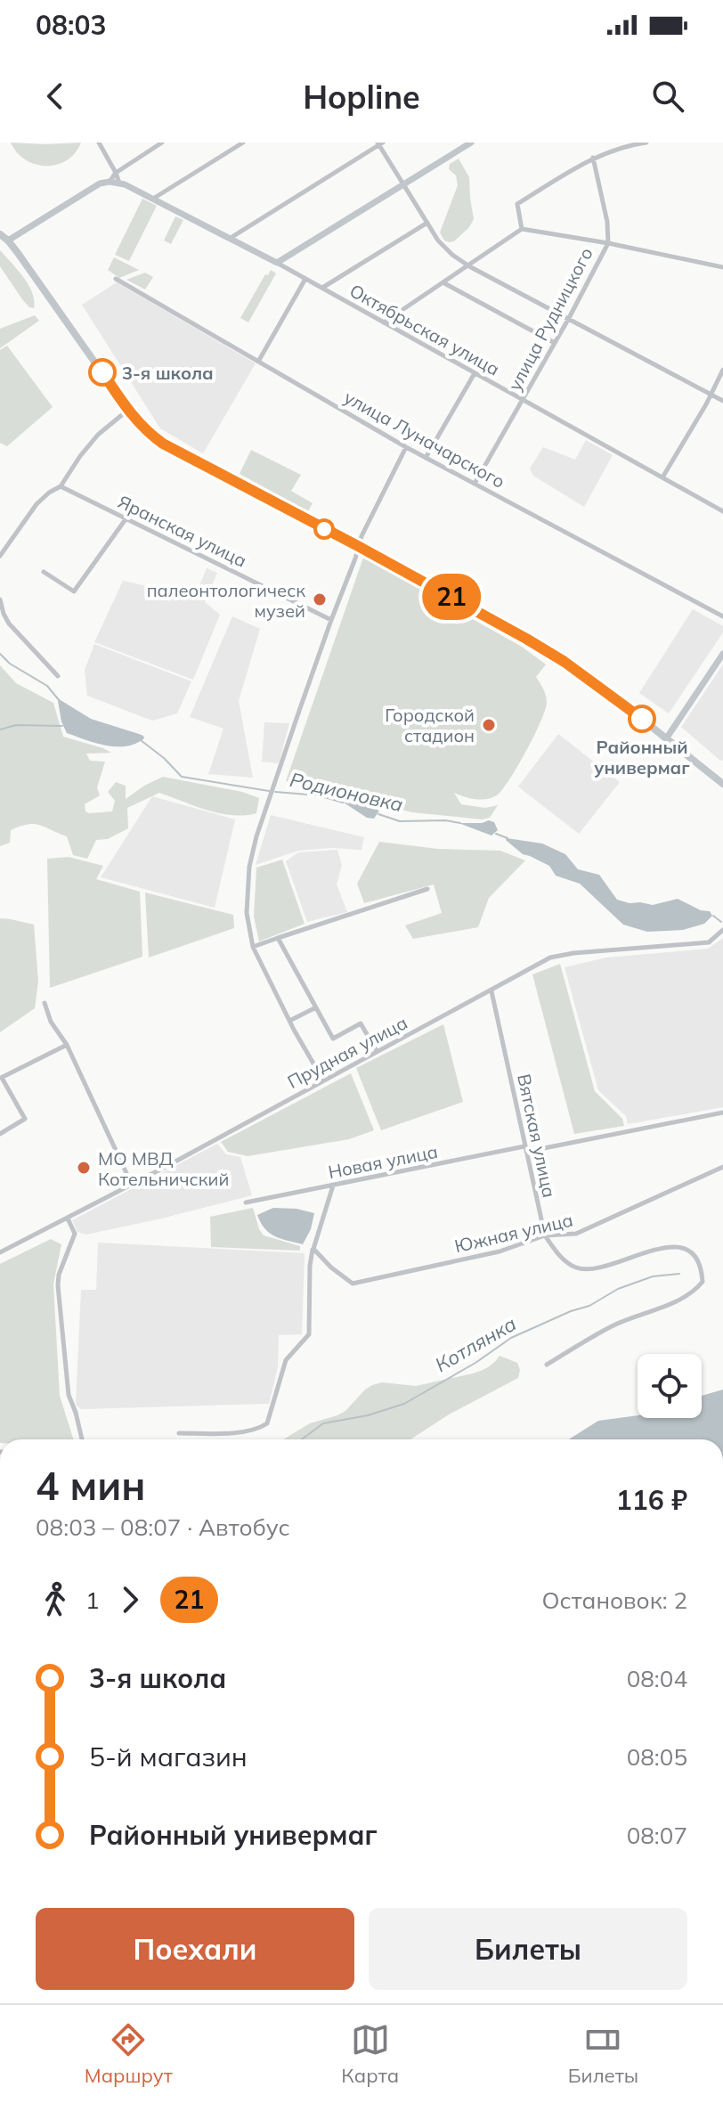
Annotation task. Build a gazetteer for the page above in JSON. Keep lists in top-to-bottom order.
{
  "streets": {
    "street": [
      "улица Рудницкого",
      "Октябрьская улица",
      "улица Луначарского",
      "Яранская улица",
      "Прудная улица",
      "Вятская улица",
      "Новая улица",
      "Южная улица"
    ]
  },
  "crossings": [
    ["улица Рудницкого", "Октябрьская улица"],
    ["улица Рудницкого", "улица Луначарского"],
    ["Прудная улица", "Вятская улица"],
    ["Вятская улица", "Новая улица"],
    ["Вятская улица", "Южная улица"]
  ],
  "water": ["Родионовка", "Котлянка"],
  "places": [
    "3-я школа",
    "палеонтологическ музей",
    "Районный универмаг",
    "Городской стадион",
    "МО МВД Котельничский"
  ],
  "lines": ["bus line 21"],
  "page": {
    "status": "08:03",
    "header": "Hopline",
    "on_map": "21",
    "heading": ["4 мин", "08:03 – 08:07 · Автобус", "116 ₽"],
    "legs": ["1", "21", "Остановок: 2"],
    "list": [
      {
        "name": "3-я школа",
        "value": "08:04"
      },
      {
        "name": "5-й магазин",
        "value": "08:05"
      },
      {
        "name": "Районный универмаг",
        "value": "08:07"
      }
    ],
    "buttons": ["Поехали", "Билеты"],
    "tabs": ["Маршрут", "Карта", "Билеты"]
  }
}
